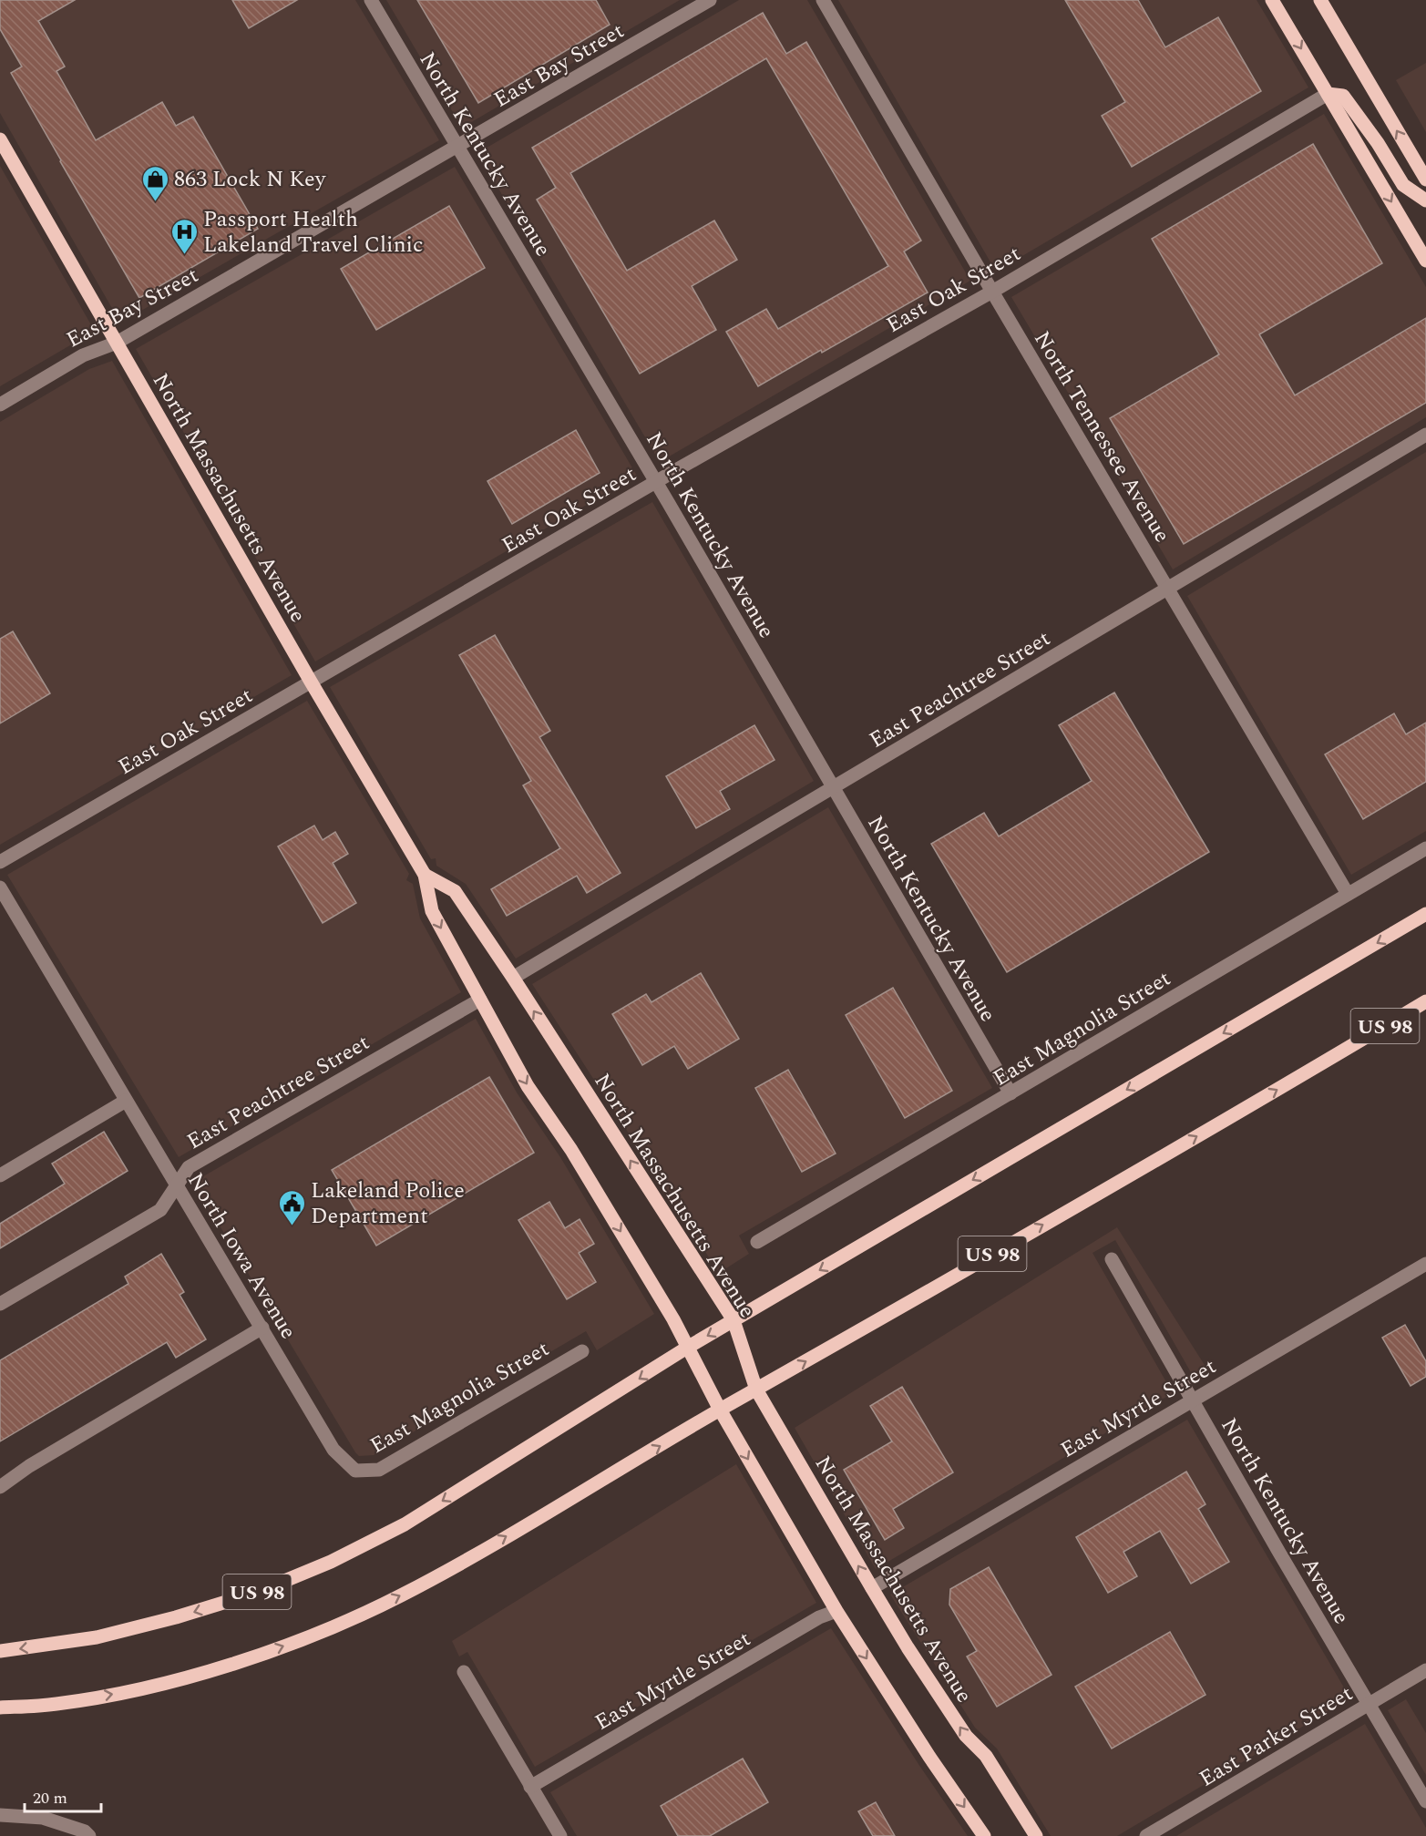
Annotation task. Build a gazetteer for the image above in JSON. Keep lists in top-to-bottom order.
{
  "streets": {
    "main road": ["North Massachusetts Avenue", "US 98"],
    "street": [
      "East Bay Street",
      "North Kentucky Avenue",
      "East Oak Street",
      "North Tennessee Avenue",
      "East Peachtree Street",
      "East Magnolia Street",
      "North Iowa Avenue",
      "East Myrtle Street",
      "East Parker Street"
    ]
  },
  "crossings": [
    ["East Bay Street", "North Kentucky Avenue"],
    ["East Bay Street", "North Massachusetts Avenue"],
    ["North Kentucky Avenue", "East Oak Street"],
    ["North Kentucky Avenue", "East Peachtree Street"],
    ["North Kentucky Avenue", "East Magnolia Street"],
    ["North Kentucky Avenue", "East Myrtle Street"],
    ["North Kentucky Avenue", "East Parker Street"],
    ["East Oak Street", "North Tennessee Avenue"],
    ["East Oak Street", "North Massachusetts Avenue"],
    ["North Tennessee Avenue", "East Peachtree Street"],
    ["North Tennessee Avenue", "East Magnolia Street"],
    ["North Massachusetts Avenue", "East Peachtree Street"],
    ["North Massachusetts Avenue", "US 98"],
    ["North Massachusetts Avenue", "East Myrtle Street"],
    ["East Peachtree Street", "North Iowa Avenue"],
    ["East Magnolia Street", "North Iowa Avenue"]
  ],
  "places": {
    "shop": ["863 Lock N Key"],
    "hospital": ["Passport Health Lakeland Travel Clinic"],
    "public building": ["Lakeland Police Department"]
  },
  "scale_bar": "20 m"
}
